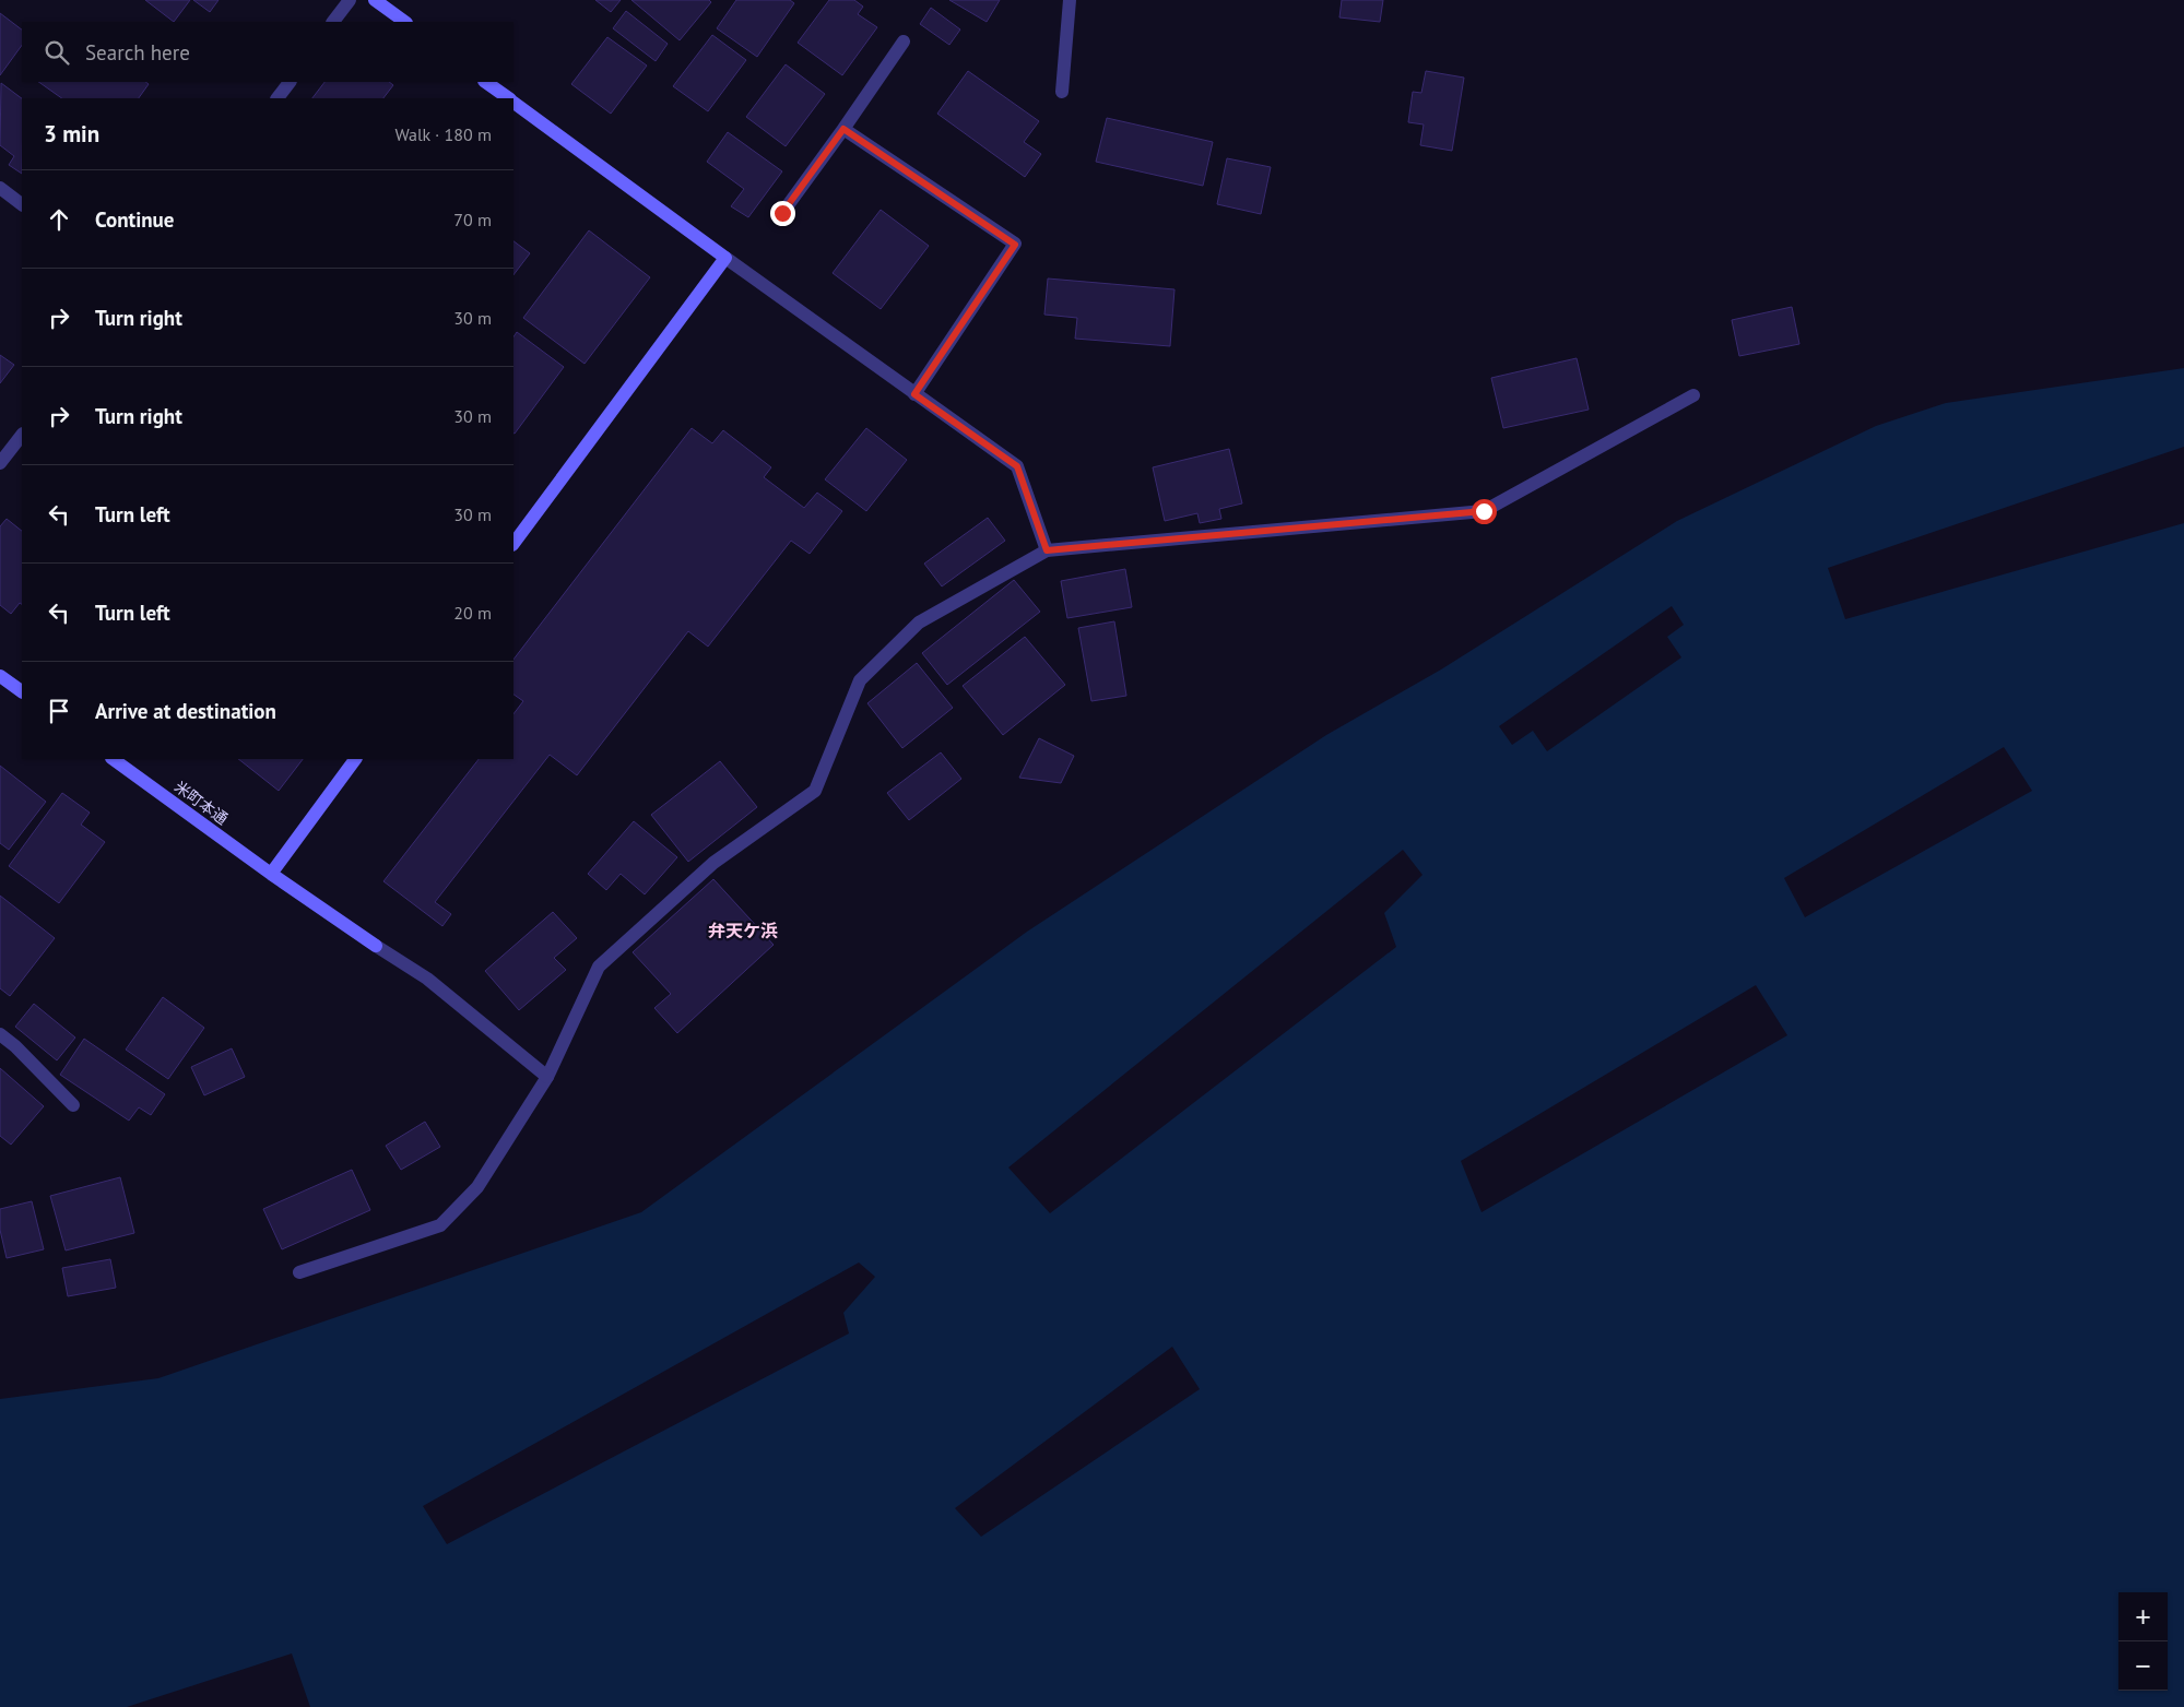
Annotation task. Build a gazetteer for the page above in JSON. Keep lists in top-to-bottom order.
{
  "streets": {
    "street": ["米町本通"]
  },
  "districts": ["弁天ケ浜"],
  "page": {
    "search": "Search here",
    "heading": ["3 min", "Walk · 180 m"],
    "list": [
      ["Continue", "70 m"],
      ["Turn right", "30 m"],
      ["Turn right", "30 m"],
      ["Turn left", "30 m"],
      ["Turn left", "20 m"],
      "Arrive at destination"
    ],
    "map_buttons": ["+", "−"]
  }
}
